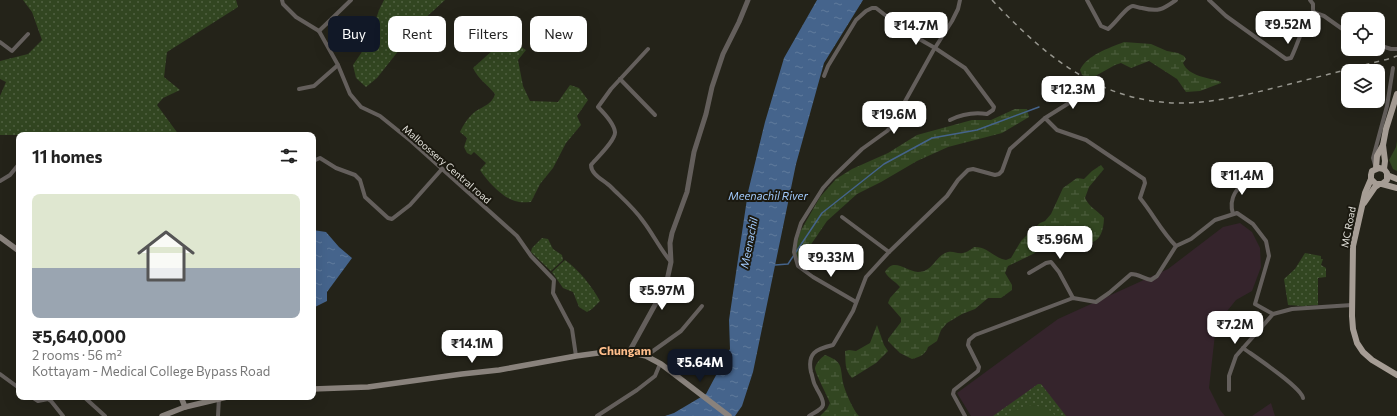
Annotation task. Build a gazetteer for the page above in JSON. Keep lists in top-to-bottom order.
{
  "streets": {
    "main road": ["MC Road"],
    "street": ["Malloossery Central road"]
  },
  "districts": ["Chungam"],
  "water": ["Meenachil River", "Meenachil"],
  "page": {
    "price": [
      "₹9.52M",
      "₹14.7M",
      "₹12.3M",
      "₹19.6M",
      "₹11.4M",
      "₹5.96M",
      "₹9.33M",
      "₹5.97M",
      "₹7.2M",
      "₹14.1M",
      "₹5.64M"
    ],
    "chip": [
      "Buy",
      "Rent",
      "Filters",
      "New"
    ],
    "heading": "11 homes",
    "list": [
      {
        "name": "₹5,640,000",
        "note": "2 rooms · 56 m² · Kottayam - Medical College Bypass Road"
      }
    ]
  }
}
